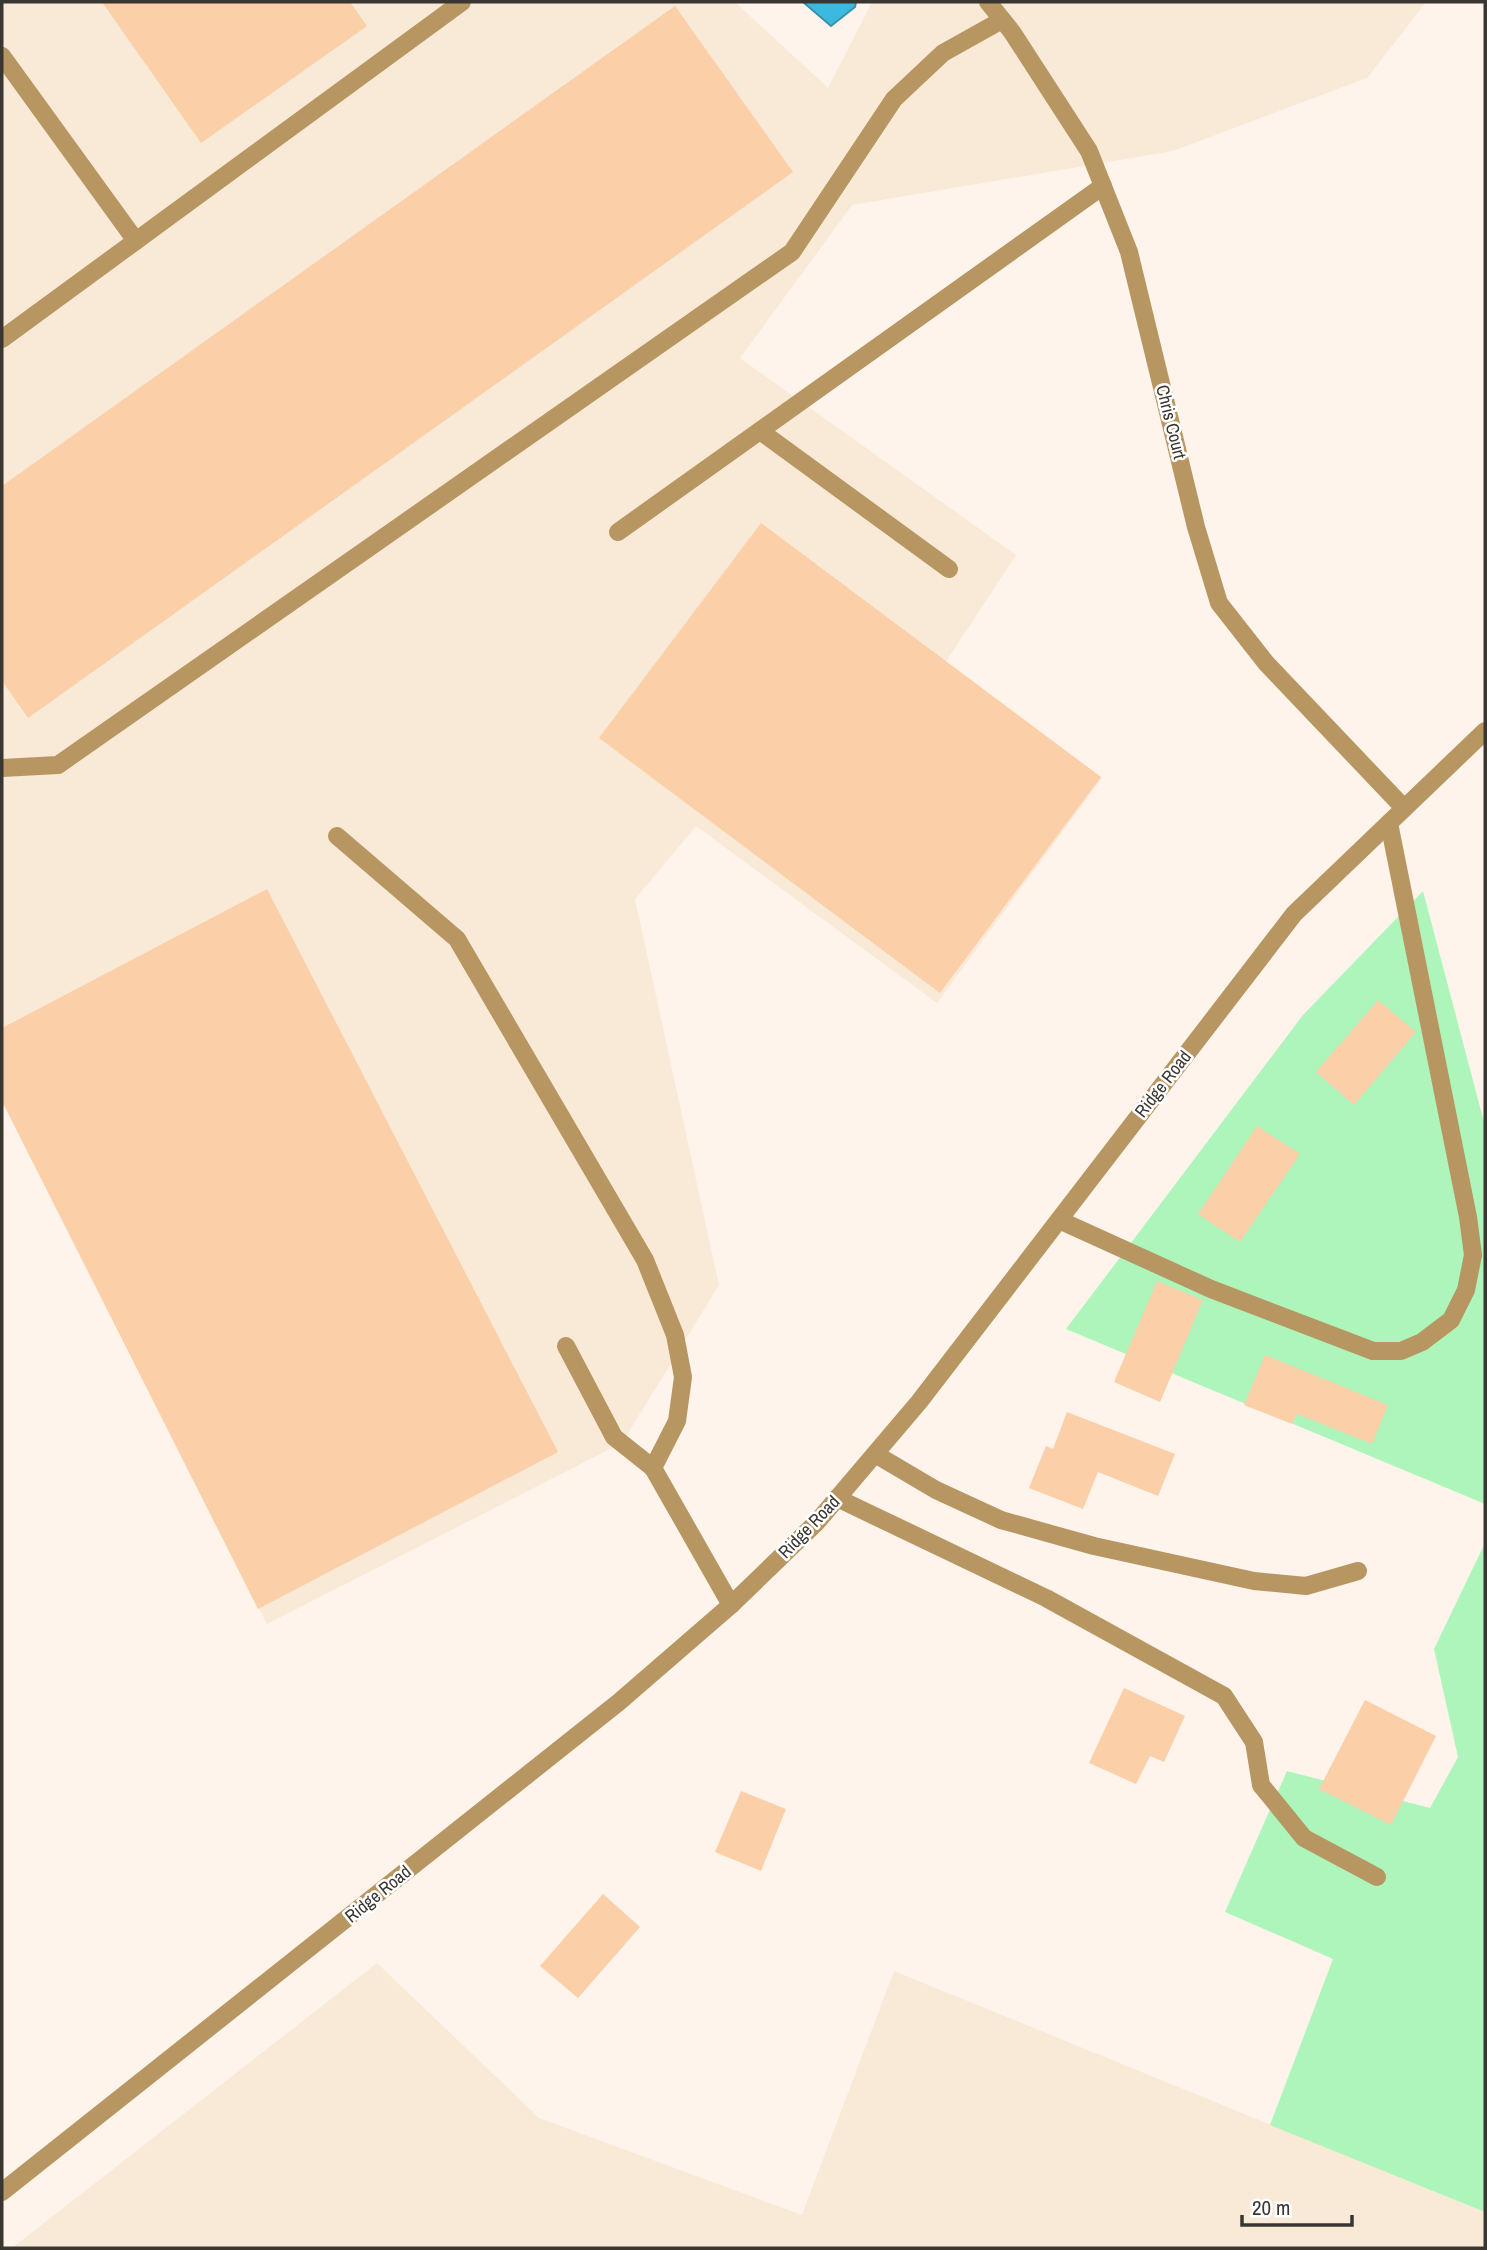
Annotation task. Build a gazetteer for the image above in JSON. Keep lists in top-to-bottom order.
{
  "streets": {
    "street": ["Chris Court", "Ridge Road"]
  },
  "crossings": [
    ["Chris Court", "Ridge Road"]
  ],
  "scale_bar": "20 m"
}
